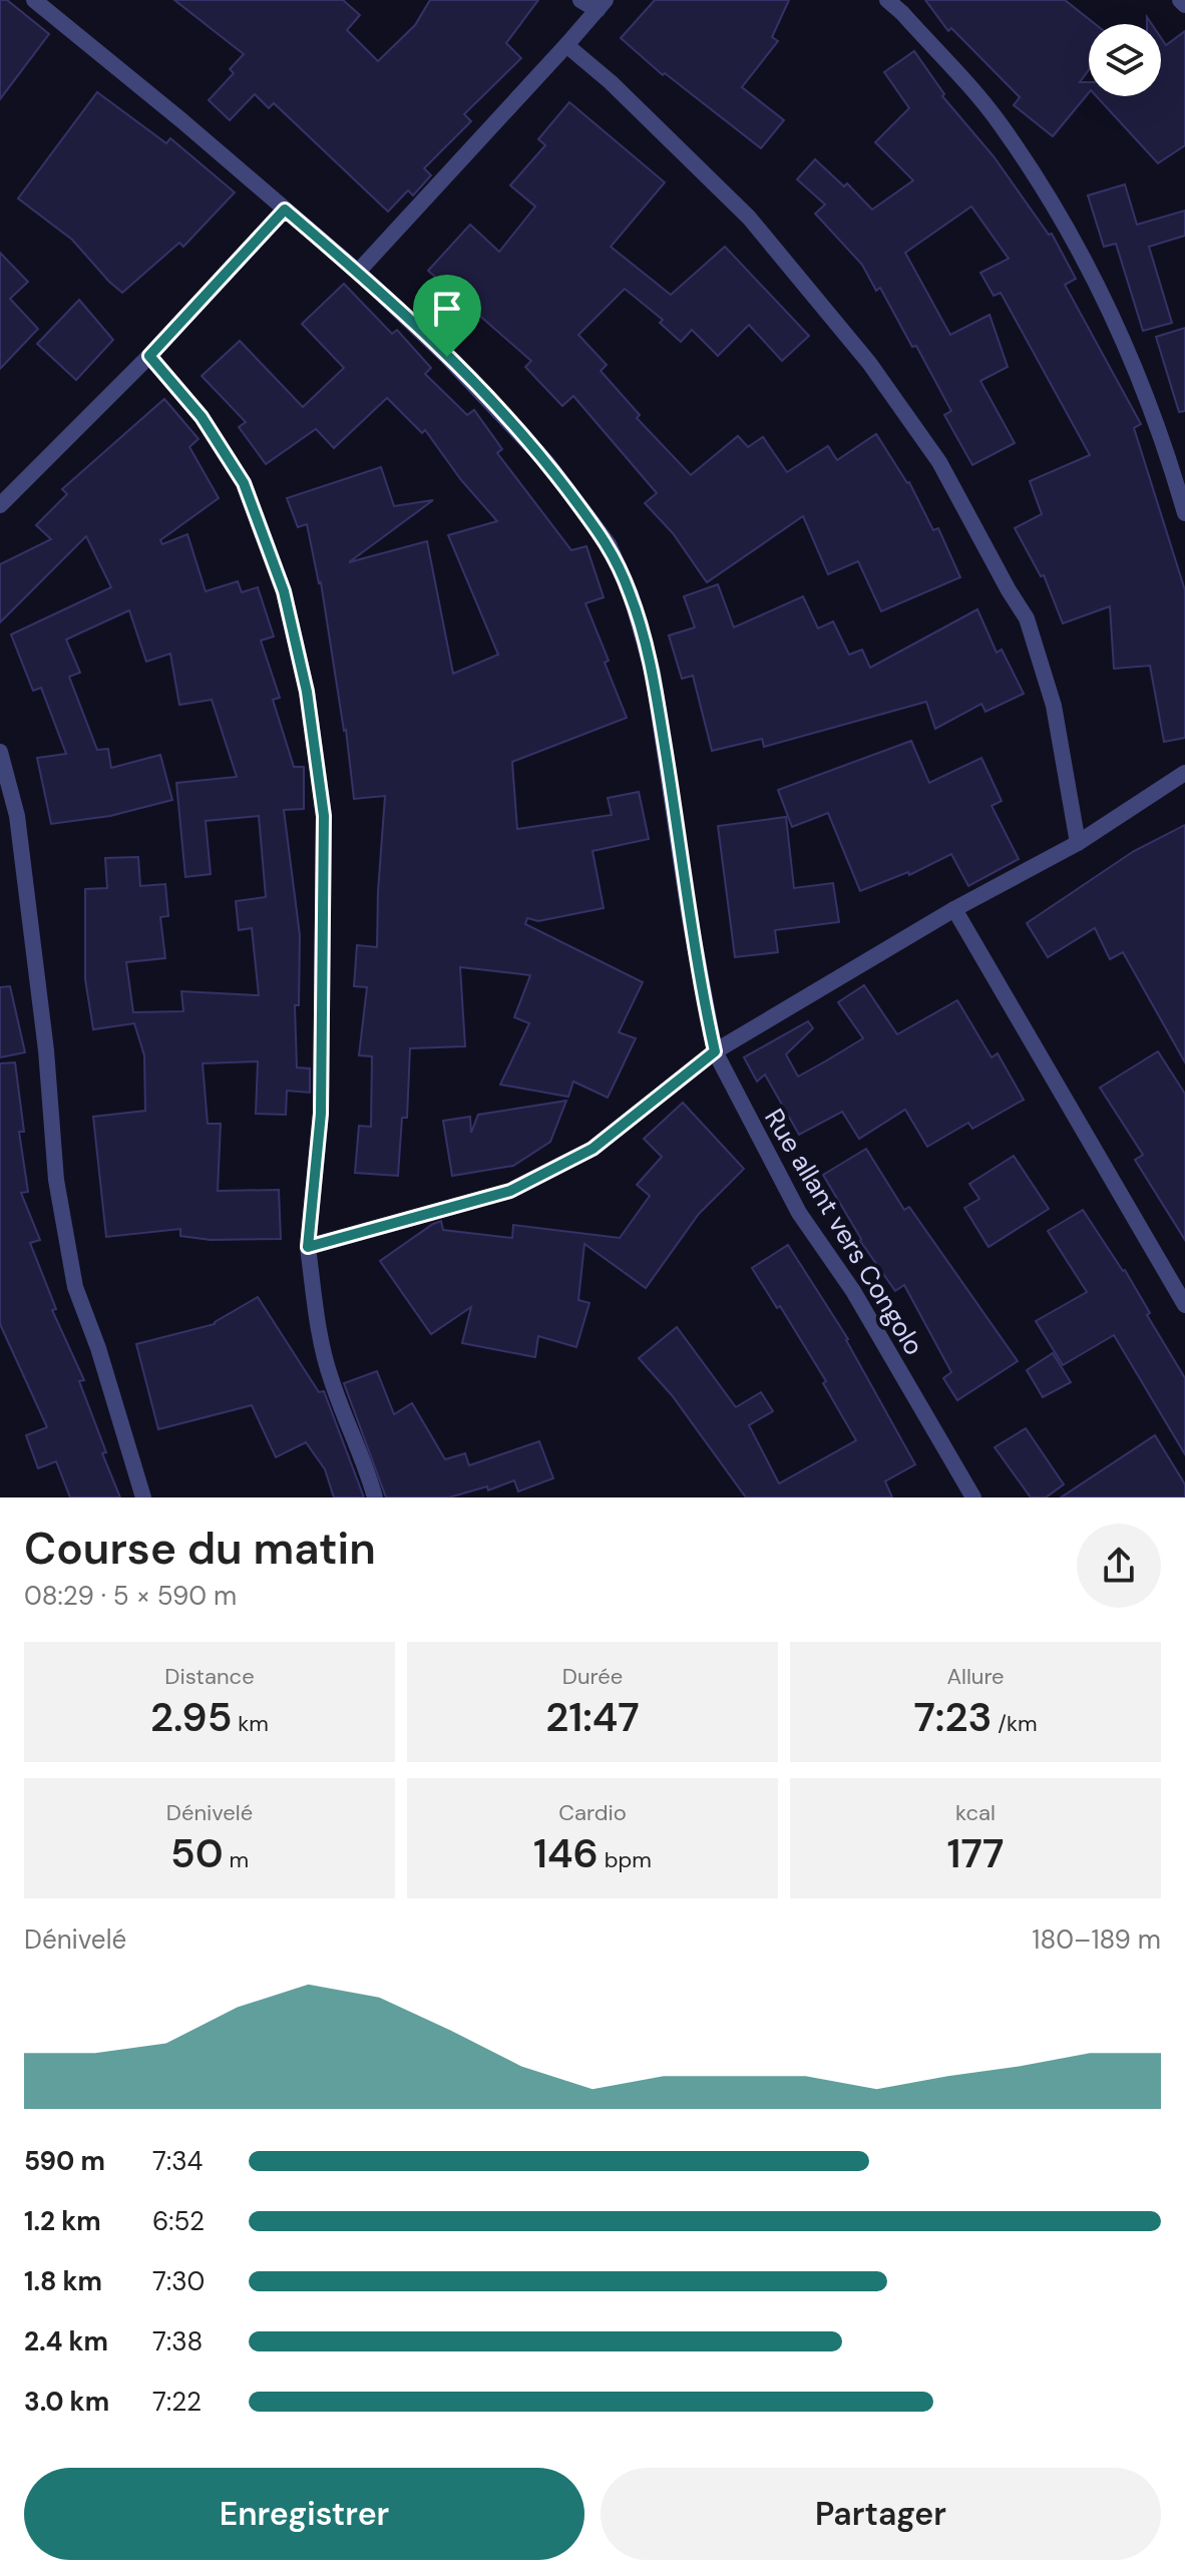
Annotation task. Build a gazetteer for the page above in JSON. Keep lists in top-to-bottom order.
{
  "streets": {
    "street": ["Rue allant vers Congolo"]
  },
  "page": {
    "heading": ["Course du matin", "08:29 · 5 × 590 m"],
    "stats": [
      ["Distance", "2.95 km"],
      ["Durée", "21:47"],
      ["Allure", "7:23 /km"],
      ["Dénivelé", "50 m"],
      ["Cardio", "146 bpm"],
      ["kcal", "177"]
    ],
    "chart": ["Dénivelé", "180–189 m"],
    "list": [
      {
        "name": "590 m",
        "note": "7:34"
      },
      {
        "name": "1.2 km",
        "note": "6:52"
      },
      {
        "name": "1.8 km",
        "note": "7:30"
      },
      {
        "name": "2.4 km",
        "note": "7:38"
      },
      {
        "name": "3.0 km",
        "note": "7:22"
      }
    ],
    "buttons": ["Enregistrer", "Partager"]
  }
}
